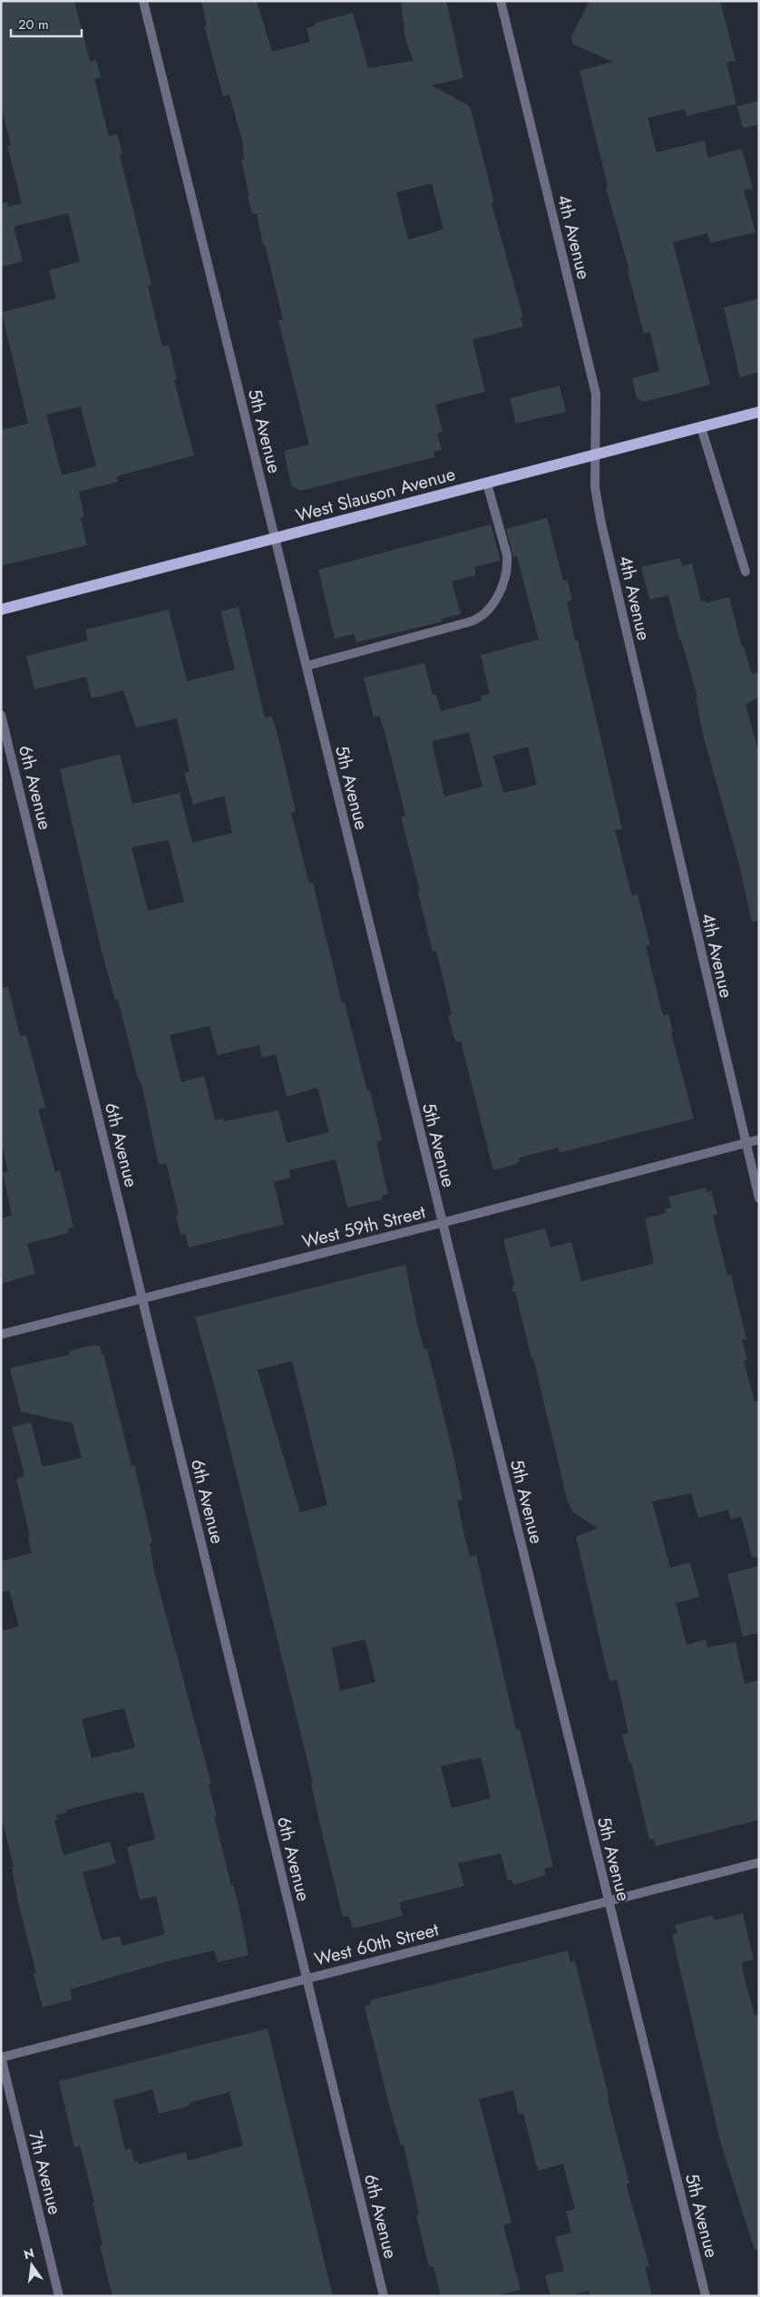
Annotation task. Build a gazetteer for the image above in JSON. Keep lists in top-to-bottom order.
{
  "streets": {
    "main road": ["West Slauson Avenue"],
    "street": [
      "4th Avenue",
      "5th Avenue",
      "6th Avenue",
      "West 59th Street",
      "West 60th Street",
      "7th Avenue"
    ]
  },
  "crossings": [
    ["4th Avenue", "West Slauson Avenue"],
    ["4th Avenue", "West 59th Street"],
    ["5th Avenue", "West Slauson Avenue"],
    ["5th Avenue", "West 59th Street"],
    ["5th Avenue", "West 60th Street"],
    ["6th Avenue", "West 59th Street"],
    ["6th Avenue", "West 60th Street"],
    ["West 60th Street", "7th Avenue"]
  ],
  "scale_bar": "20 m",
  "north": "top"
}
